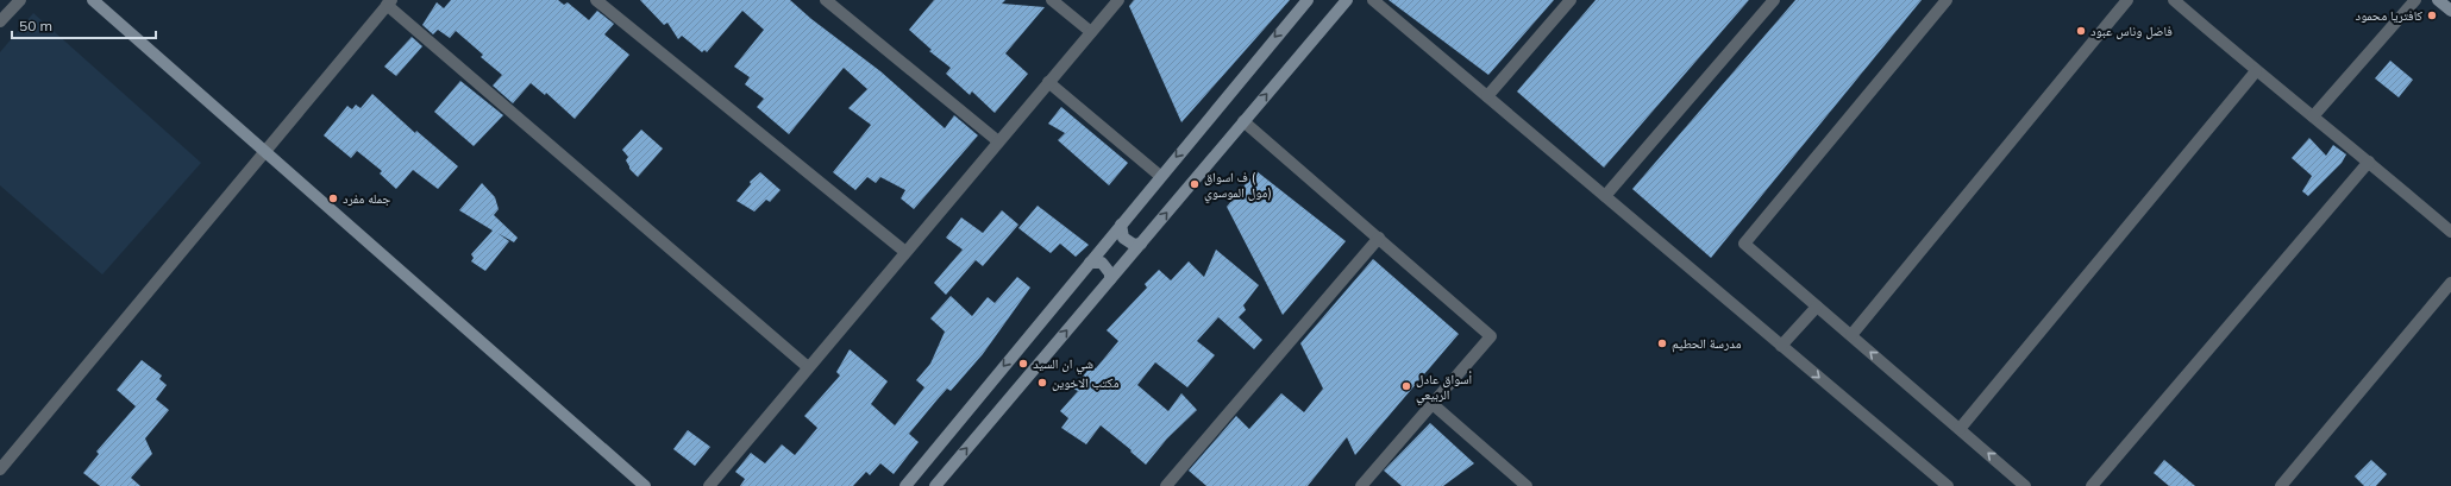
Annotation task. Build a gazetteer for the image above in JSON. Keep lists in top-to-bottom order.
{
  "places": [
    "كافتريا محمود",
    "فاضل وناس عبود",
    "ف اسواق ( مول الموسوي)",
    "جمله مفرد",
    "مدرسة الحطيم",
    "شي ان السيد",
    "مكتب الاخوين",
    "أسواق عادل الربيعي"
  ],
  "scale_bar": "50 m"
}
